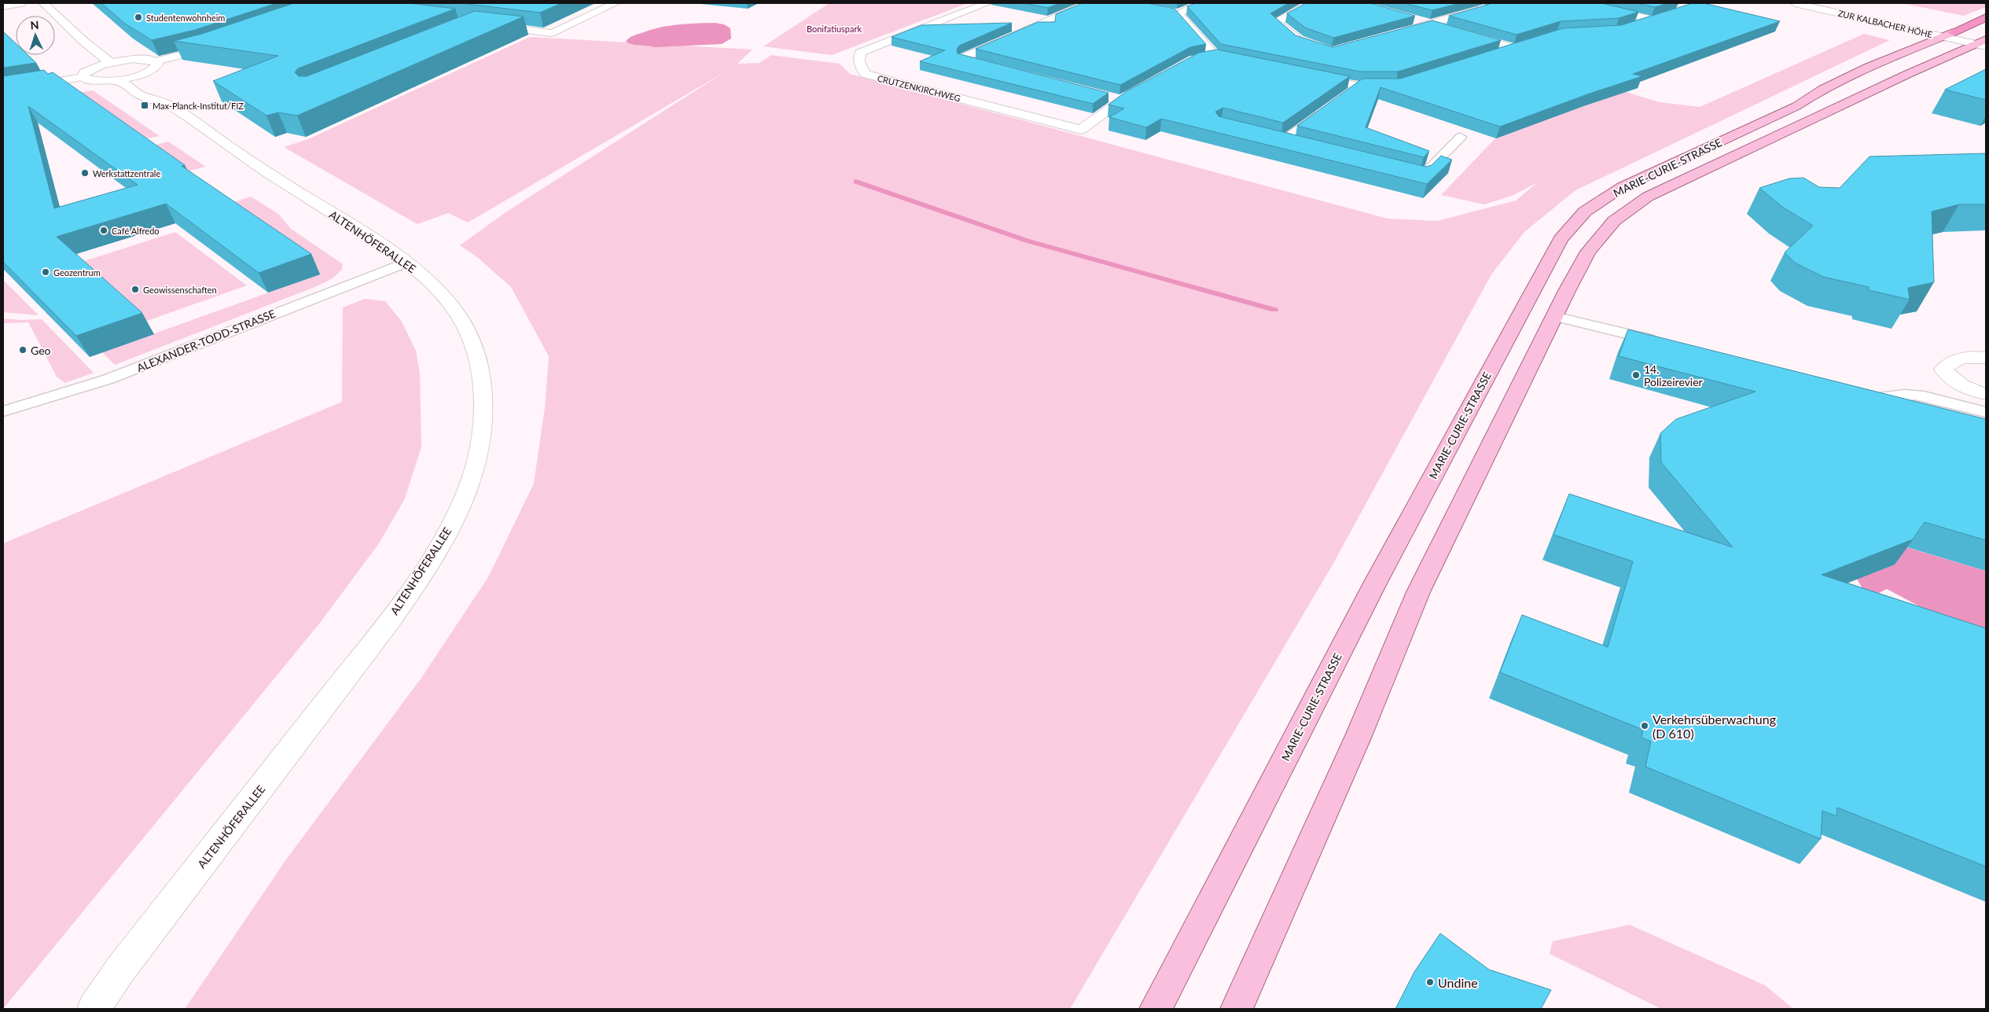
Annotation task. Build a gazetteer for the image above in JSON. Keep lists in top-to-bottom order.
{
  "streets": {
    "main road": ["MARIE-CURIE-STRASSE"],
    "street": ["ZUR KALBACHER HÖHE", "CRUTZENKIRCHWEG", "ALTENHÖFERALLEE"],
    "lane": ["ALEXANDER-TODD-STRASSE"]
  },
  "crossings": [
    ["ZUR KALBACHER HÖHE", "MARIE-CURIE-STRASSE"],
    ["ALTENHÖFERALLEE", "ALEXANDER-TODD-STRASSE"]
  ],
  "parks": ["Bonifatiuspark"],
  "places": {
    "other": [
      "Studentenwohnheim",
      "Werkstattzentrale",
      "Café Alfredo",
      "Geozentrum",
      "Geowissenschaften",
      "Geo",
      "14. Polizeirevier",
      "Verkehrsüberwachung (D 610)",
      "Undine"
    ],
    "transit": ["Max-Planck-Institut/FIZ"]
  },
  "north": "top"
}
